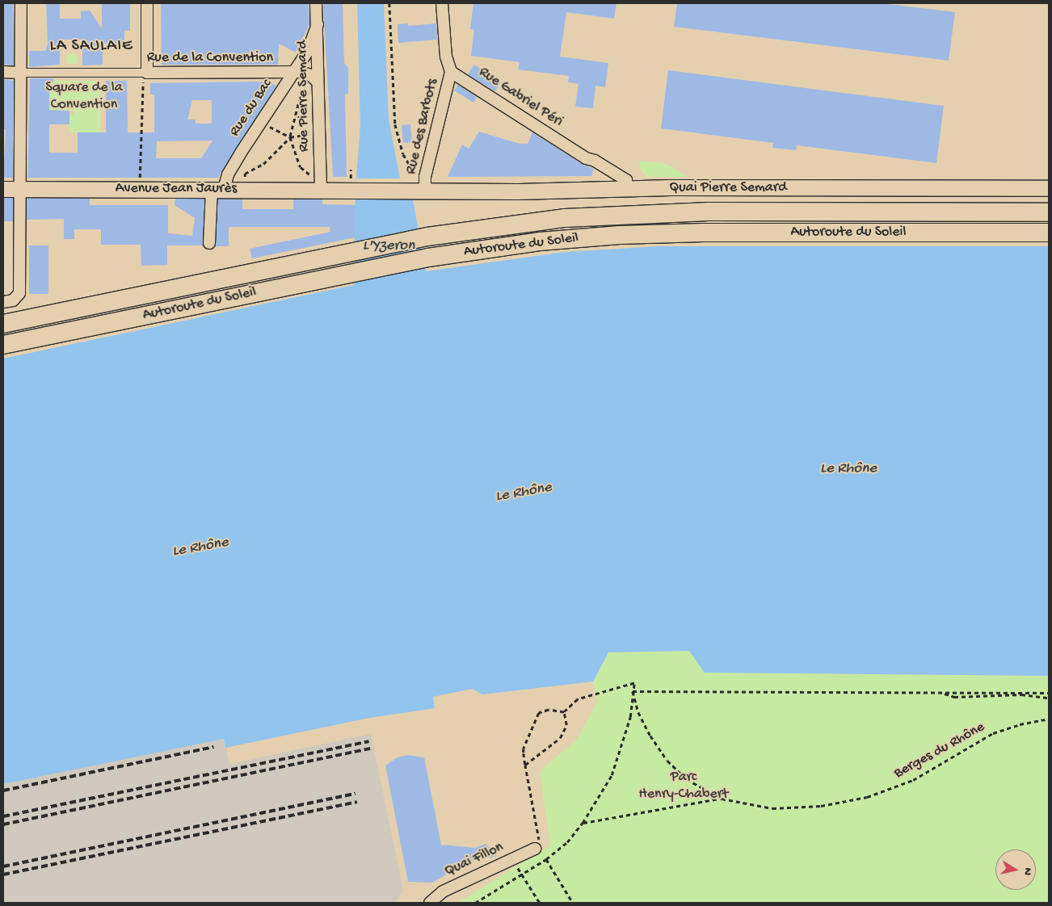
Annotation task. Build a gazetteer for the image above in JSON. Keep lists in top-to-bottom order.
{
  "streets": {
    "highway": ["Autoroute du Soleil"],
    "main road": ["Quai Pierre Semard", "Avenue Jean Jaurès"],
    "street": [
      "Rue de la Convention",
      "Rue Pierre Semard",
      "Rue Gabriel Péri",
      "Rue du Bac",
      "Rue des Barbots",
      "Quai Fillon"
    ],
    "path": ["Berges du Rhône"]
  },
  "crossings": [
    ["Rue de la Convention", "Rue Pierre Semard"],
    ["Rue de la Convention", "Rue du Bac"],
    ["Rue Pierre Semard", "Rue du Bac"],
    ["Rue Pierre Semard", "Avenue Jean Jaurès"],
    ["Rue Gabriel Péri", "Rue des Barbots"],
    ["Rue Gabriel Péri", "Quai Pierre Semard"],
    ["Rue du Bac", "Avenue Jean Jaurès"],
    ["Rue des Barbots", "Quai Pierre Semard"],
    ["Quai Pierre Semard", "Avenue Jean Jaurès"]
  ],
  "districts": ["LA SAULAIE"],
  "water": ["L'Yzeron", "Le Rhône"],
  "parks": ["Square de la Convention", "Parc Henry-Chabert"],
  "north": "right"
}
